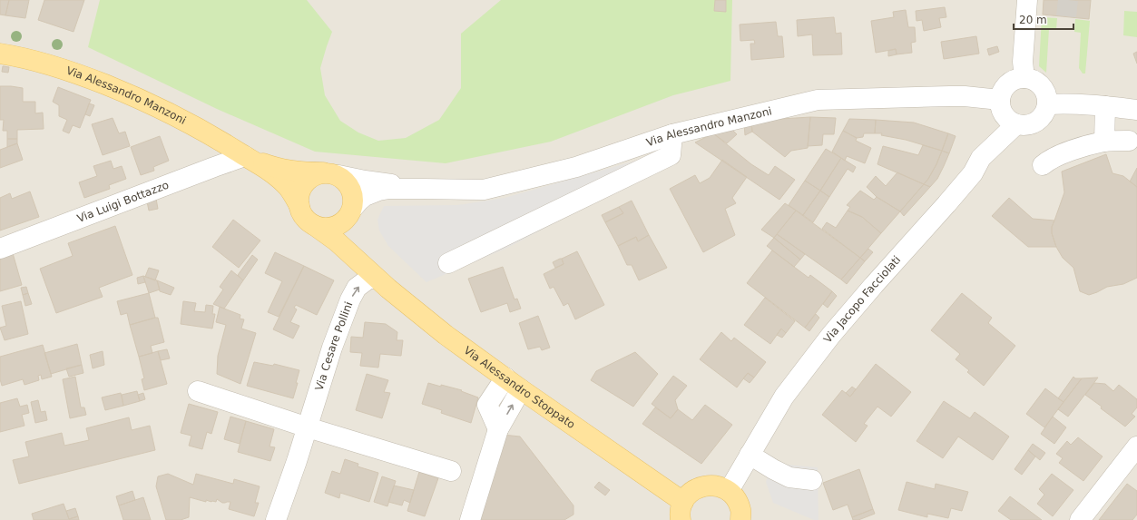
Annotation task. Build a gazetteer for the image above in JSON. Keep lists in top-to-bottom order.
{
  "streets": {
    "main road": ["Via Alessandro Manzoni", "Via Alessandro Stoppato"],
    "street": ["Via Luigi Bottazzo", "Via Jacopo Facciolati", "Via Cesare Pollini"]
  },
  "crossings": [
    ["Via Alessandro Manzoni", "Via Luigi Bottazzo"],
    ["Via Alessandro Manzoni", "Via Jacopo Facciolati"],
    ["Via Alessandro Manzoni", "Via Alessandro Stoppato"],
    ["Via Cesare Pollini", "Via Alessandro Stoppato"]
  ],
  "one_way": ["Via Cesare Pollini"],
  "scale_bar": "20 m"
}
